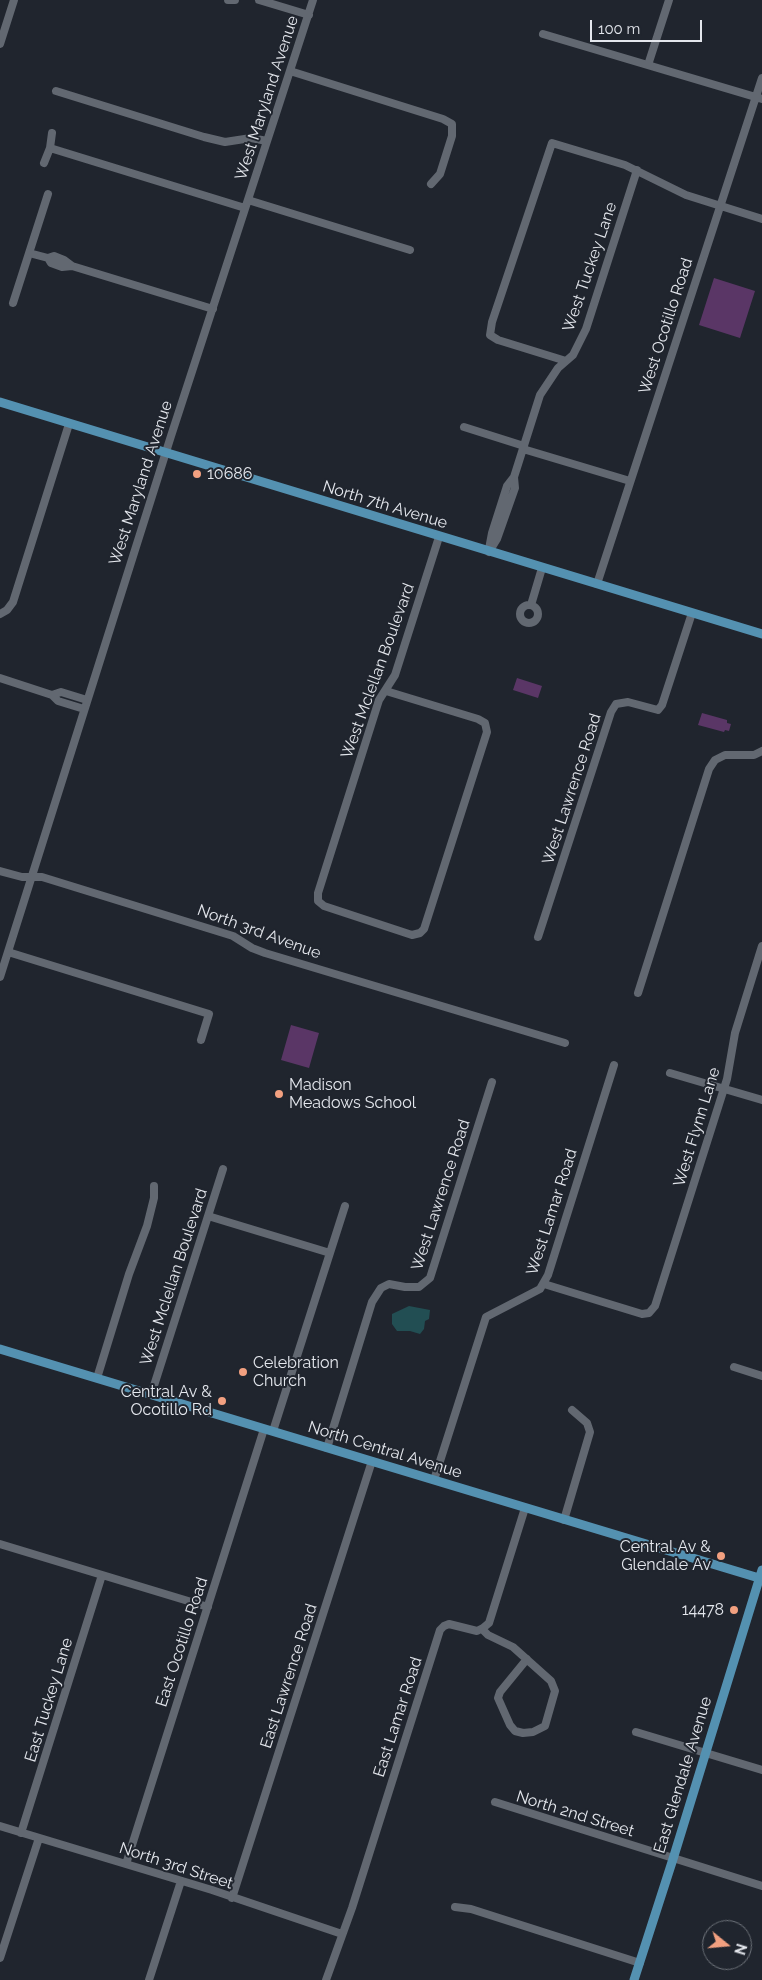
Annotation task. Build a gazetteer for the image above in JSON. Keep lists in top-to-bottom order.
{
  "streets": {
    "main road": ["North 7th Avenue", "North Central Avenue", "East Glendale Avenue"],
    "street": [
      "West Maryland Avenue",
      "West Tuckey Lane",
      "West Ocotillo Road",
      "West Mclellan Boulevard",
      "West Lawrence Road",
      "North 3rd Avenue",
      "West Flynn Lane",
      "West Lamar Road",
      "East Ocotillo Road",
      "East Lawrence Road",
      "East Tuckey Lane",
      "East Lamar Road",
      "North 2nd Street",
      "North 3rd Street"
    ]
  },
  "crossings": [
    ["West Maryland Avenue", "North 7th Avenue"],
    ["West Maryland Avenue", "North 3rd Avenue"],
    ["West Tuckey Lane", "North 7th Avenue"],
    ["West Ocotillo Road", "North 7th Avenue"],
    ["North 7th Avenue", "West Mclellan Boulevard"],
    ["North 7th Avenue", "West Lawrence Road"],
    ["West Mclellan Boulevard", "North Central Avenue"],
    ["West Lawrence Road", "North Central Avenue"],
    ["West Flynn Lane", "West Lamar Road"],
    ["West Lamar Road", "North Central Avenue"],
    ["North Central Avenue", "East Ocotillo Road"],
    ["North Central Avenue", "East Lawrence Road"],
    ["North Central Avenue", "East Glendale Avenue"],
    ["East Ocotillo Road", "North 3rd Street"],
    ["East Lawrence Road", "North 3rd Street"],
    ["East Tuckey Lane", "North 3rd Street"],
    ["East Lamar Road", "North 3rd Street"],
    ["East Glendale Avenue", "North 2nd Street"]
  ],
  "places": [
    "10686",
    "Madison Meadows School",
    "Celebration Church",
    "Central Av & Ocotillo Rd",
    "Central Av & Glendale Av",
    "14478"
  ],
  "scale_bar": "100 m",
  "north": "right"
}
